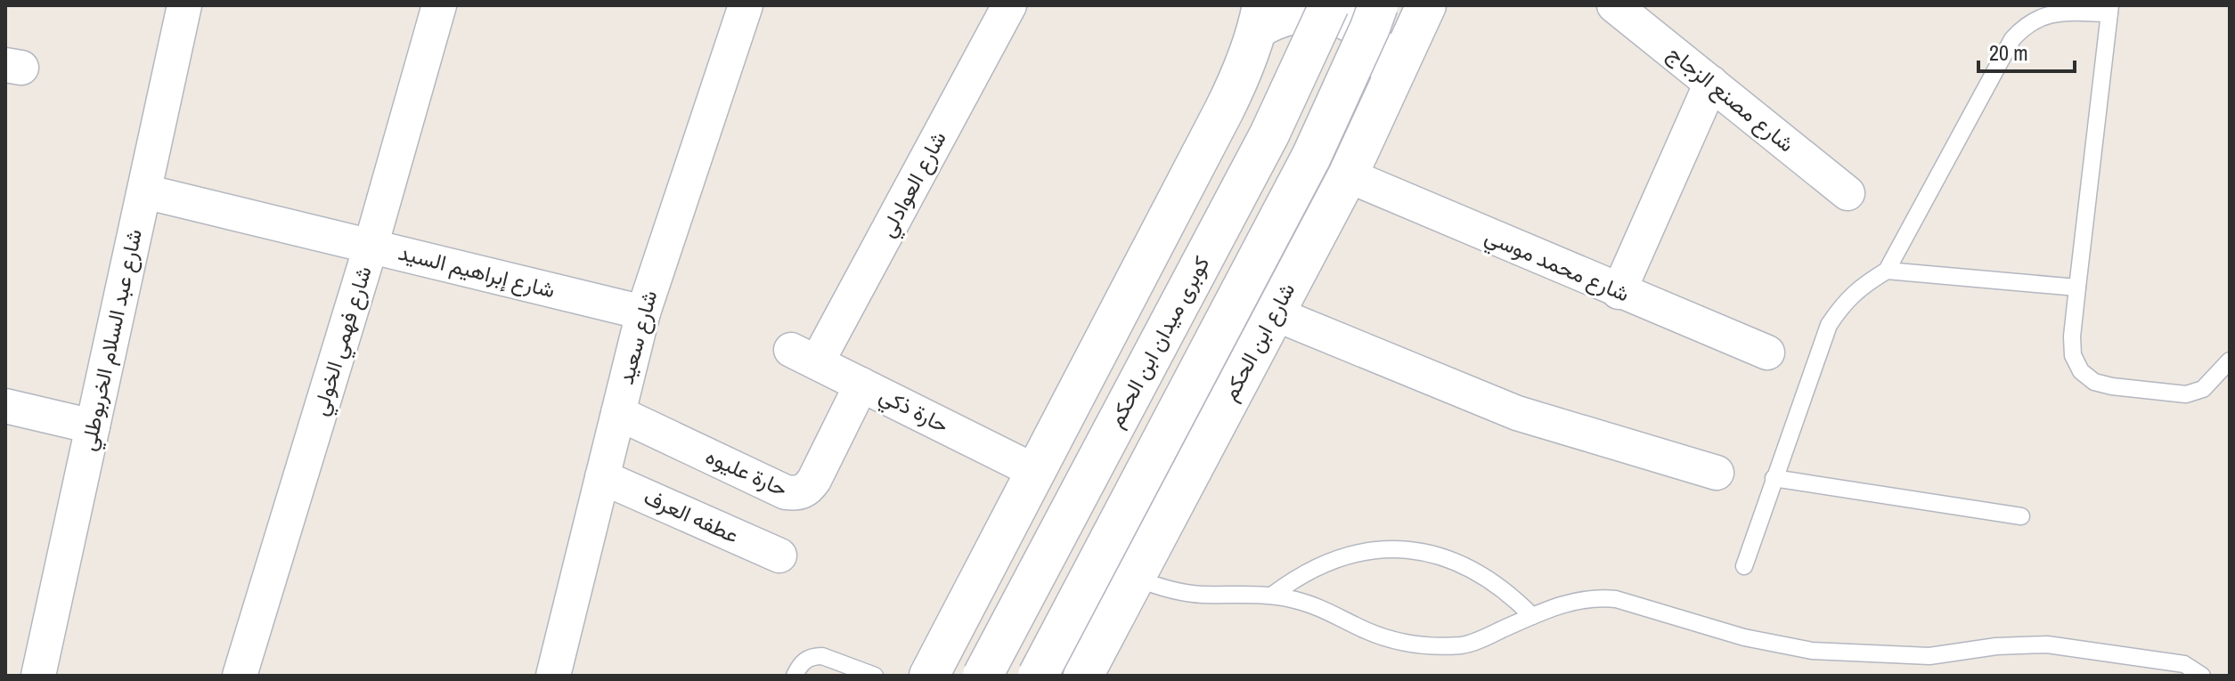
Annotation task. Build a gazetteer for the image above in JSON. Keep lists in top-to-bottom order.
{
  "streets": {
    "main road": ["كوبرى ميدان ابن الحكم", "شارع ابن الحكم"],
    "street": [
      "شارع مصنع الزجاج",
      "شارع العوادلي",
      "شارع محمد موسي",
      "شارع إبراهيم السيد",
      "شارع سعيد",
      "شارع عبد السلام الخربوطلي",
      "شارع فهمي الخولي",
      "حارة ذكي",
      "حارة عليوه",
      "عطفه العرف"
    ]
  },
  "crossings": [
    ["شارع العوادلي", "حارة ذكي"],
    ["شارع محمد موسي", "شارع ابن الحكم"],
    ["شارع إبراهيم السيد", "شارع سعيد"],
    ["شارع إبراهيم السيد", "شارع عبد السلام الخربوطلي"],
    ["شارع إبراهيم السيد", "شارع فهمي الخولي"],
    ["شارع سعيد", "حارة عليوه"],
    ["شارع سعيد", "عطفه العرف"],
    ["حارة ذكي", "حارة عليوه"]
  ],
  "scale_bar": "20 m"
}
